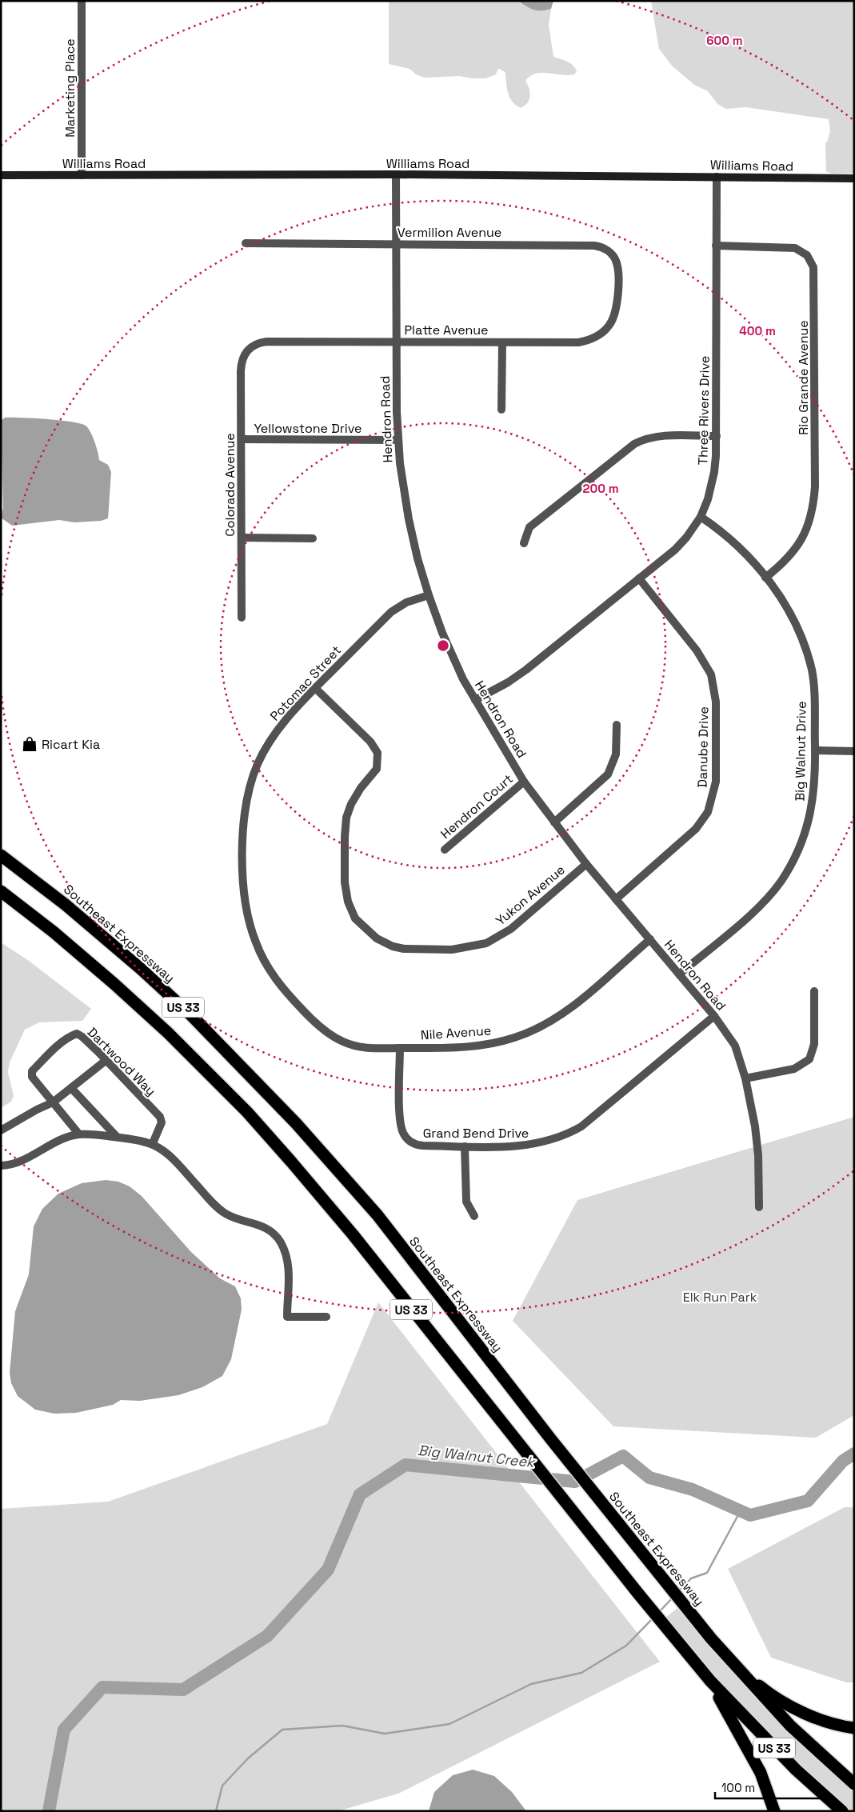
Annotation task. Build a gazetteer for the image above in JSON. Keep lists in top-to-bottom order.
{
  "streets": {
    "highway": ["Southeast Expressway", "US 33"],
    "main road": ["Williams Road"],
    "street": [
      "Marketing Place",
      "Vermilion Avenue",
      "Platte Avenue",
      "Rio Grande Avenue",
      "Three Rivers Drive",
      "Hendron Road",
      "Yellowstone Drive",
      "Colorado Avenue",
      "Potomac Street",
      "Danube Drive",
      "Big Walnut Drive",
      "Hendron Court",
      "Yukon Avenue",
      "Nile Avenue",
      "Dartwood Way",
      "Grand Bend Drive"
    ]
  },
  "crossings": [
    ["Marketing Place", "Williams Road"],
    ["Williams Road", "Three Rivers Drive"],
    ["Williams Road", "Hendron Road"],
    ["Vermilion Avenue", "Platte Avenue"],
    ["Vermilion Avenue", "Hendron Road"],
    ["Platte Avenue", "Hendron Road"],
    ["Platte Avenue", "Colorado Avenue"],
    ["Rio Grande Avenue", "Three Rivers Drive"],
    ["Rio Grande Avenue", "Big Walnut Drive"],
    ["Three Rivers Drive", "Hendron Road"],
    ["Three Rivers Drive", "Danube Drive"],
    ["Three Rivers Drive", "Big Walnut Drive"],
    ["Hendron Road", "Yellowstone Drive"],
    ["Hendron Road", "Potomac Street"],
    ["Hendron Road", "Danube Drive"],
    ["Hendron Road", "Big Walnut Drive"],
    ["Hendron Road", "Hendron Court"],
    ["Hendron Road", "Yukon Avenue"],
    ["Hendron Road", "Nile Avenue"],
    ["Hendron Road", "Grand Bend Drive"],
    ["Yellowstone Drive", "Colorado Avenue"],
    ["Potomac Street", "Yukon Avenue"],
    ["Potomac Street", "Nile Avenue"],
    ["Nile Avenue", "Grand Bend Drive"]
  ],
  "water": ["Big Walnut Creek"],
  "parks": ["Elk Run Park"],
  "places": {
    "shop": ["Ricart Kia"]
  },
  "scale_bar": "100 m",
  "rings": ["600 m", "400 m", "200 m"]
}
